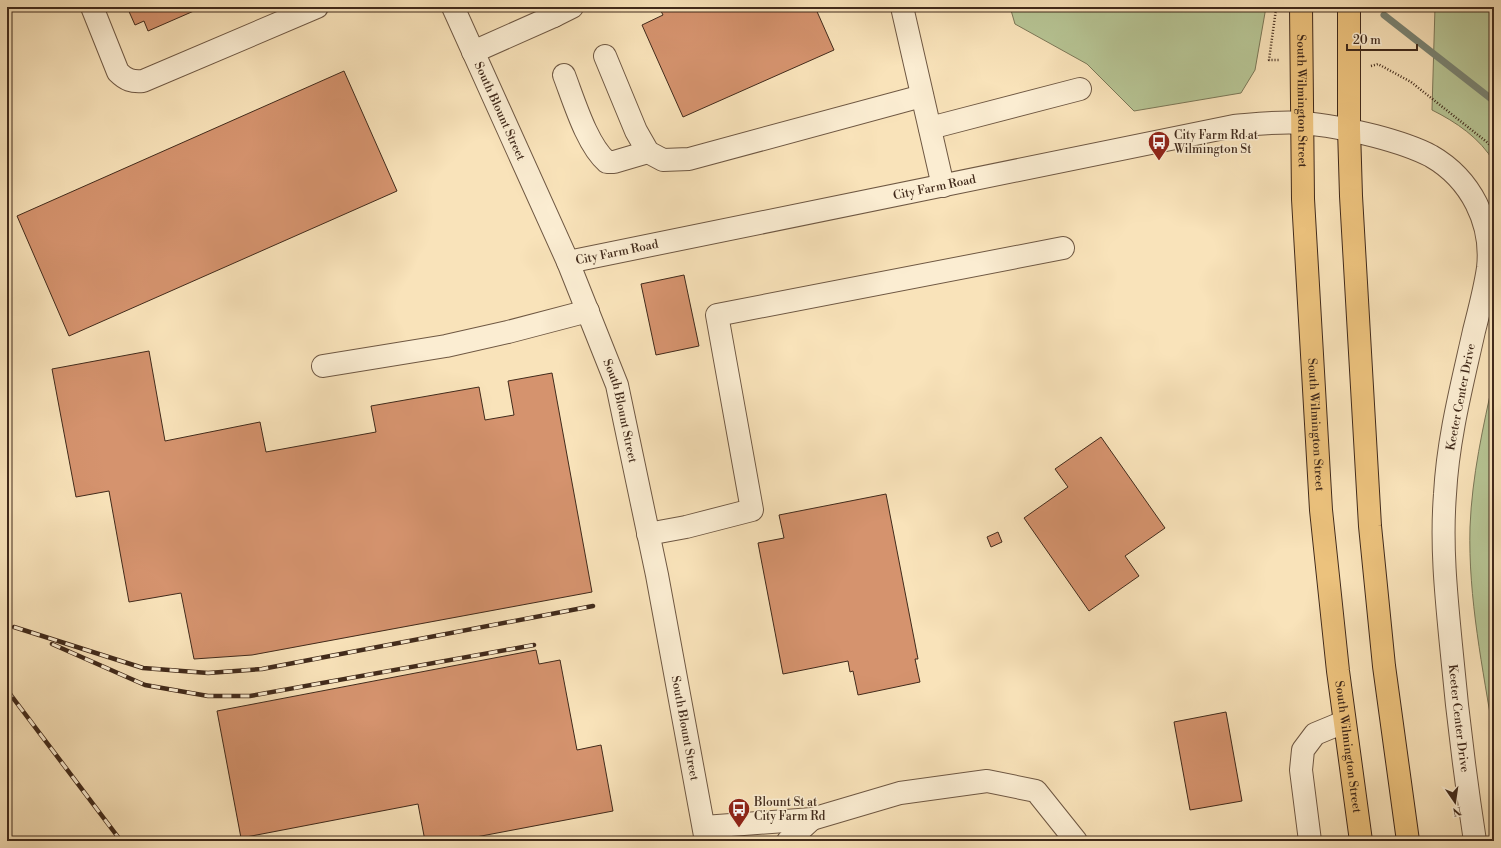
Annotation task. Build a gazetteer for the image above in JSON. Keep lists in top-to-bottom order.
{
  "streets": {
    "main road": ["South Wilmington Street"],
    "street": ["South Blount Street", "City Farm Road", "Keeter Center Drive"]
  },
  "crossings": [
    ["South Wilmington Street", "City Farm Road"],
    ["South Wilmington Street", "Keeter Center Drive"],
    ["South Blount Street", "City Farm Road"],
    ["City Farm Road", "Keeter Center Drive"]
  ],
  "places": {
    "bus stop": ["City Farm Rd at Wilmington St", "Blount St at City Farm Rd"]
  },
  "scale_bar": "20 m",
  "north": "bottom"
}
